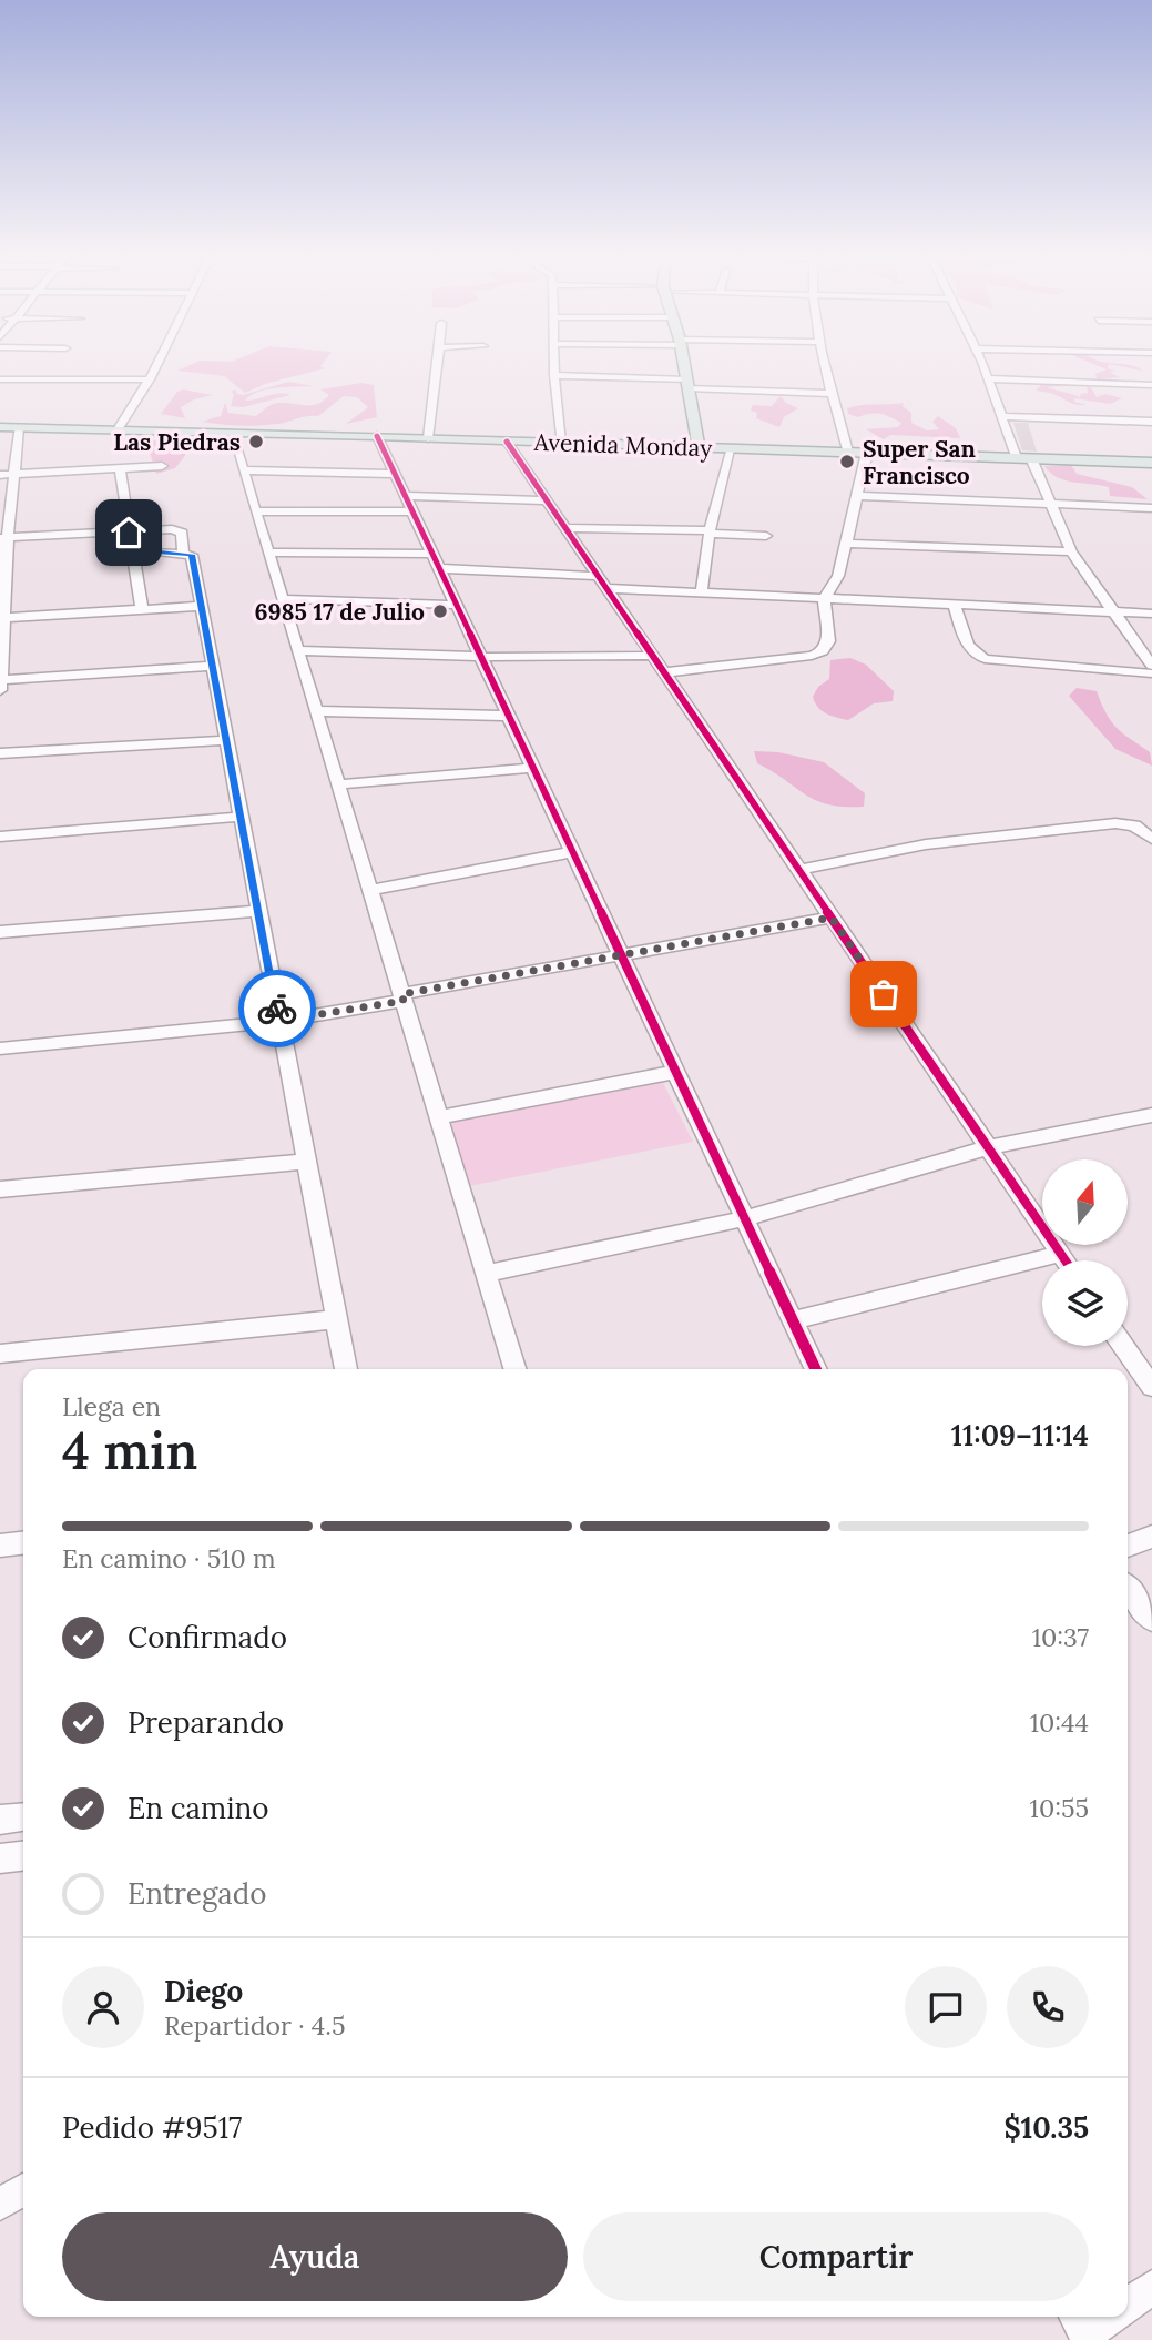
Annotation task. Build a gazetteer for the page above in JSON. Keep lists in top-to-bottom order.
{
  "streets": {
    "main road": ["Avenida Monday"]
  },
  "places": ["Las Piedras", "Super San Francisco", "6985 17 de Julio"],
  "north": "top",
  "page": {
    "heading": ["4 min", "Llega en", "11:09–11:14"],
    "panel": [
      "Diego",
      "Repartidor · 4.5",
      "Pedido #9517",
      "$10.35"
    ],
    "bar": "En camino · 510 m",
    "list": [
      ["Confirmado", "10:37"],
      ["Preparando", "10:44"],
      ["En camino", "10:55"],
      "Entregado"
    ],
    "buttons": ["Ayuda", "Compartir"]
  }
}
